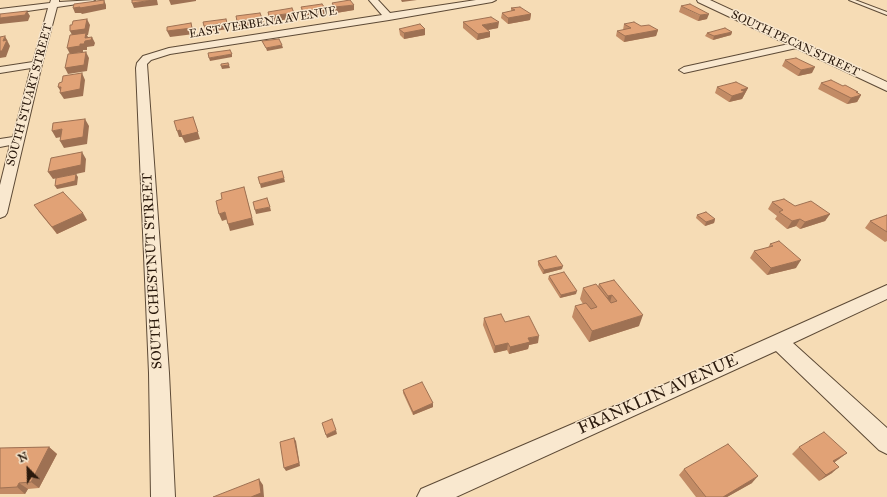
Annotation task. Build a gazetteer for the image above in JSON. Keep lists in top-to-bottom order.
{
  "streets": {
    "street": [
      "EAST VERBENA AVENUE",
      "SOUTH PECAN STREET",
      "SOUTH STUART STREET",
      "SOUTH CHESTNUT STREET",
      "FRANKLIN AVENUE"
    ]
  },
  "crossings": [
    ["EAST VERBENA AVENUE", "SOUTH CHESTNUT STREET"]
  ],
  "north": "top left"
}
